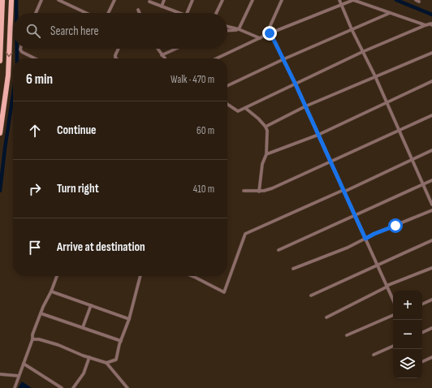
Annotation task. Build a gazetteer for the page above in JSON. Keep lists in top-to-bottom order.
{
  "page": {
    "search": "Search here",
    "heading": ["6 min", "Walk · 470 m"],
    "list": [
      ["Continue", "60 m"],
      ["Turn right", "410 m"],
      "Arrive at destination"
    ],
    "map_buttons": ["+", "−"]
  }
}
